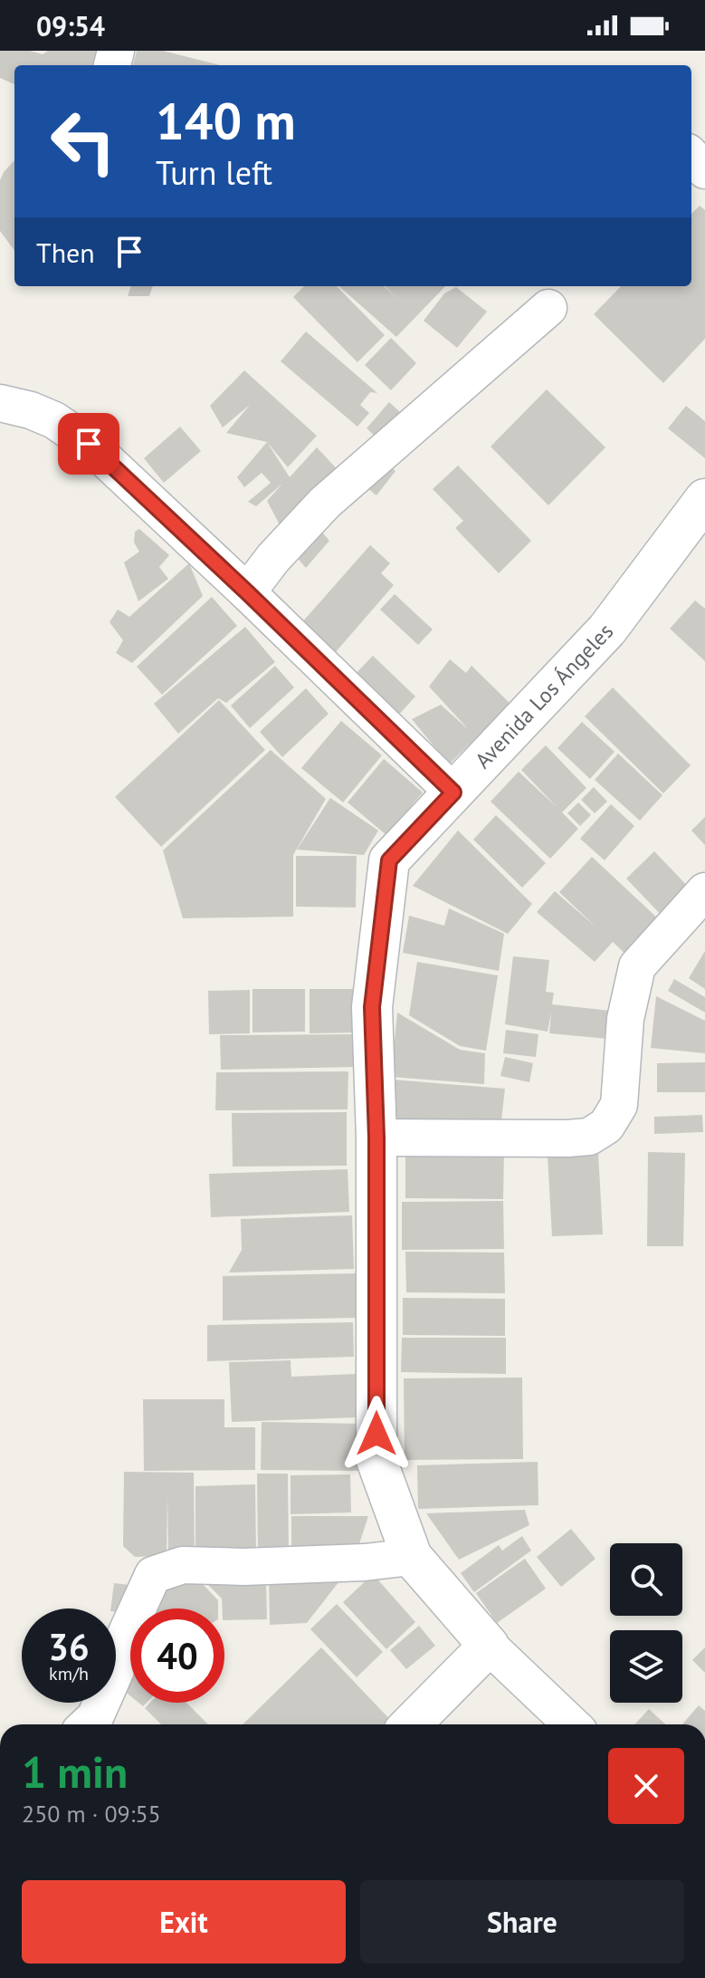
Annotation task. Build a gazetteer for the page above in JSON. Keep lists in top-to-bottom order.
{
  "streets": {
    "street": ["Avenida Los Ángeles"]
  },
  "page": {
    "status": "09:54",
    "turn": ["140 m", "Turn left"],
    "then": "Then",
    "speed": "36 km/h",
    "limit": "40",
    "heading": ["1 min", "250 m · 09:55"],
    "buttons": ["Exit", "Share"]
  }
}
